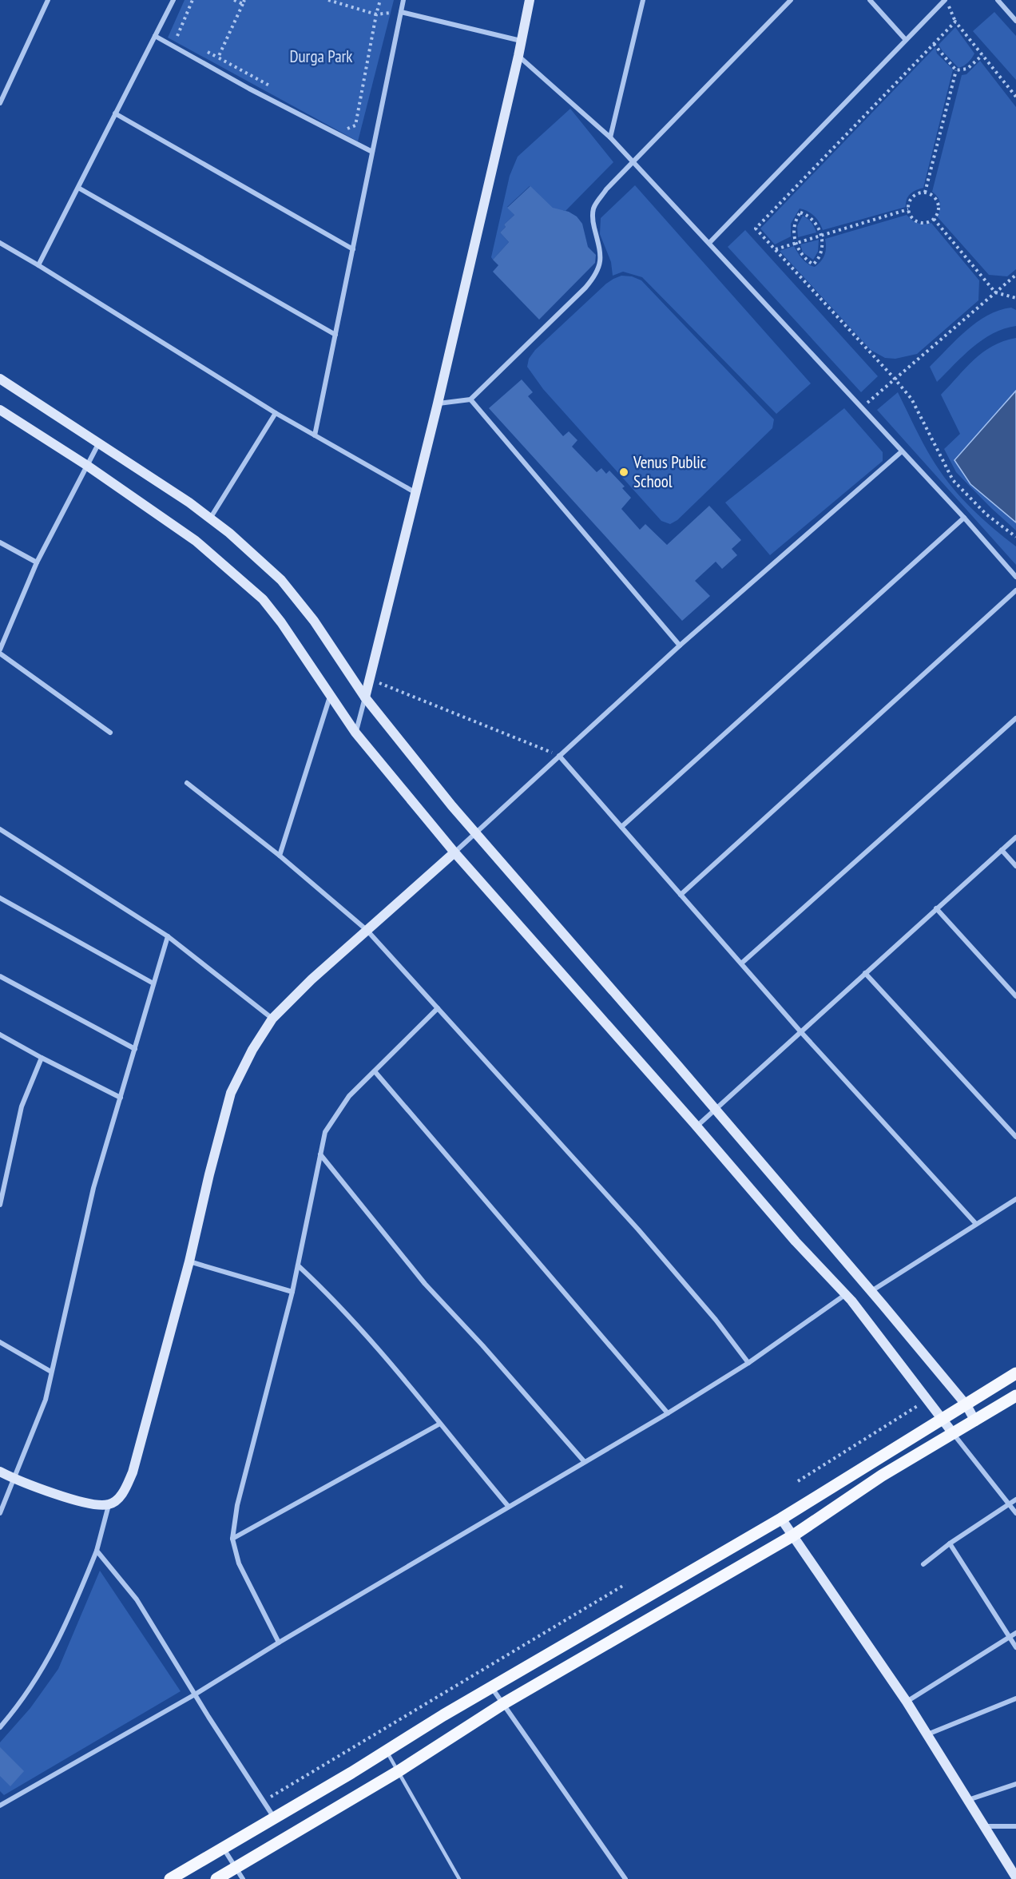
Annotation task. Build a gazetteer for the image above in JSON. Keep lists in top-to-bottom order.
{
  "parks": ["Durga Park"],
  "places": ["Venus Public School"]
}
